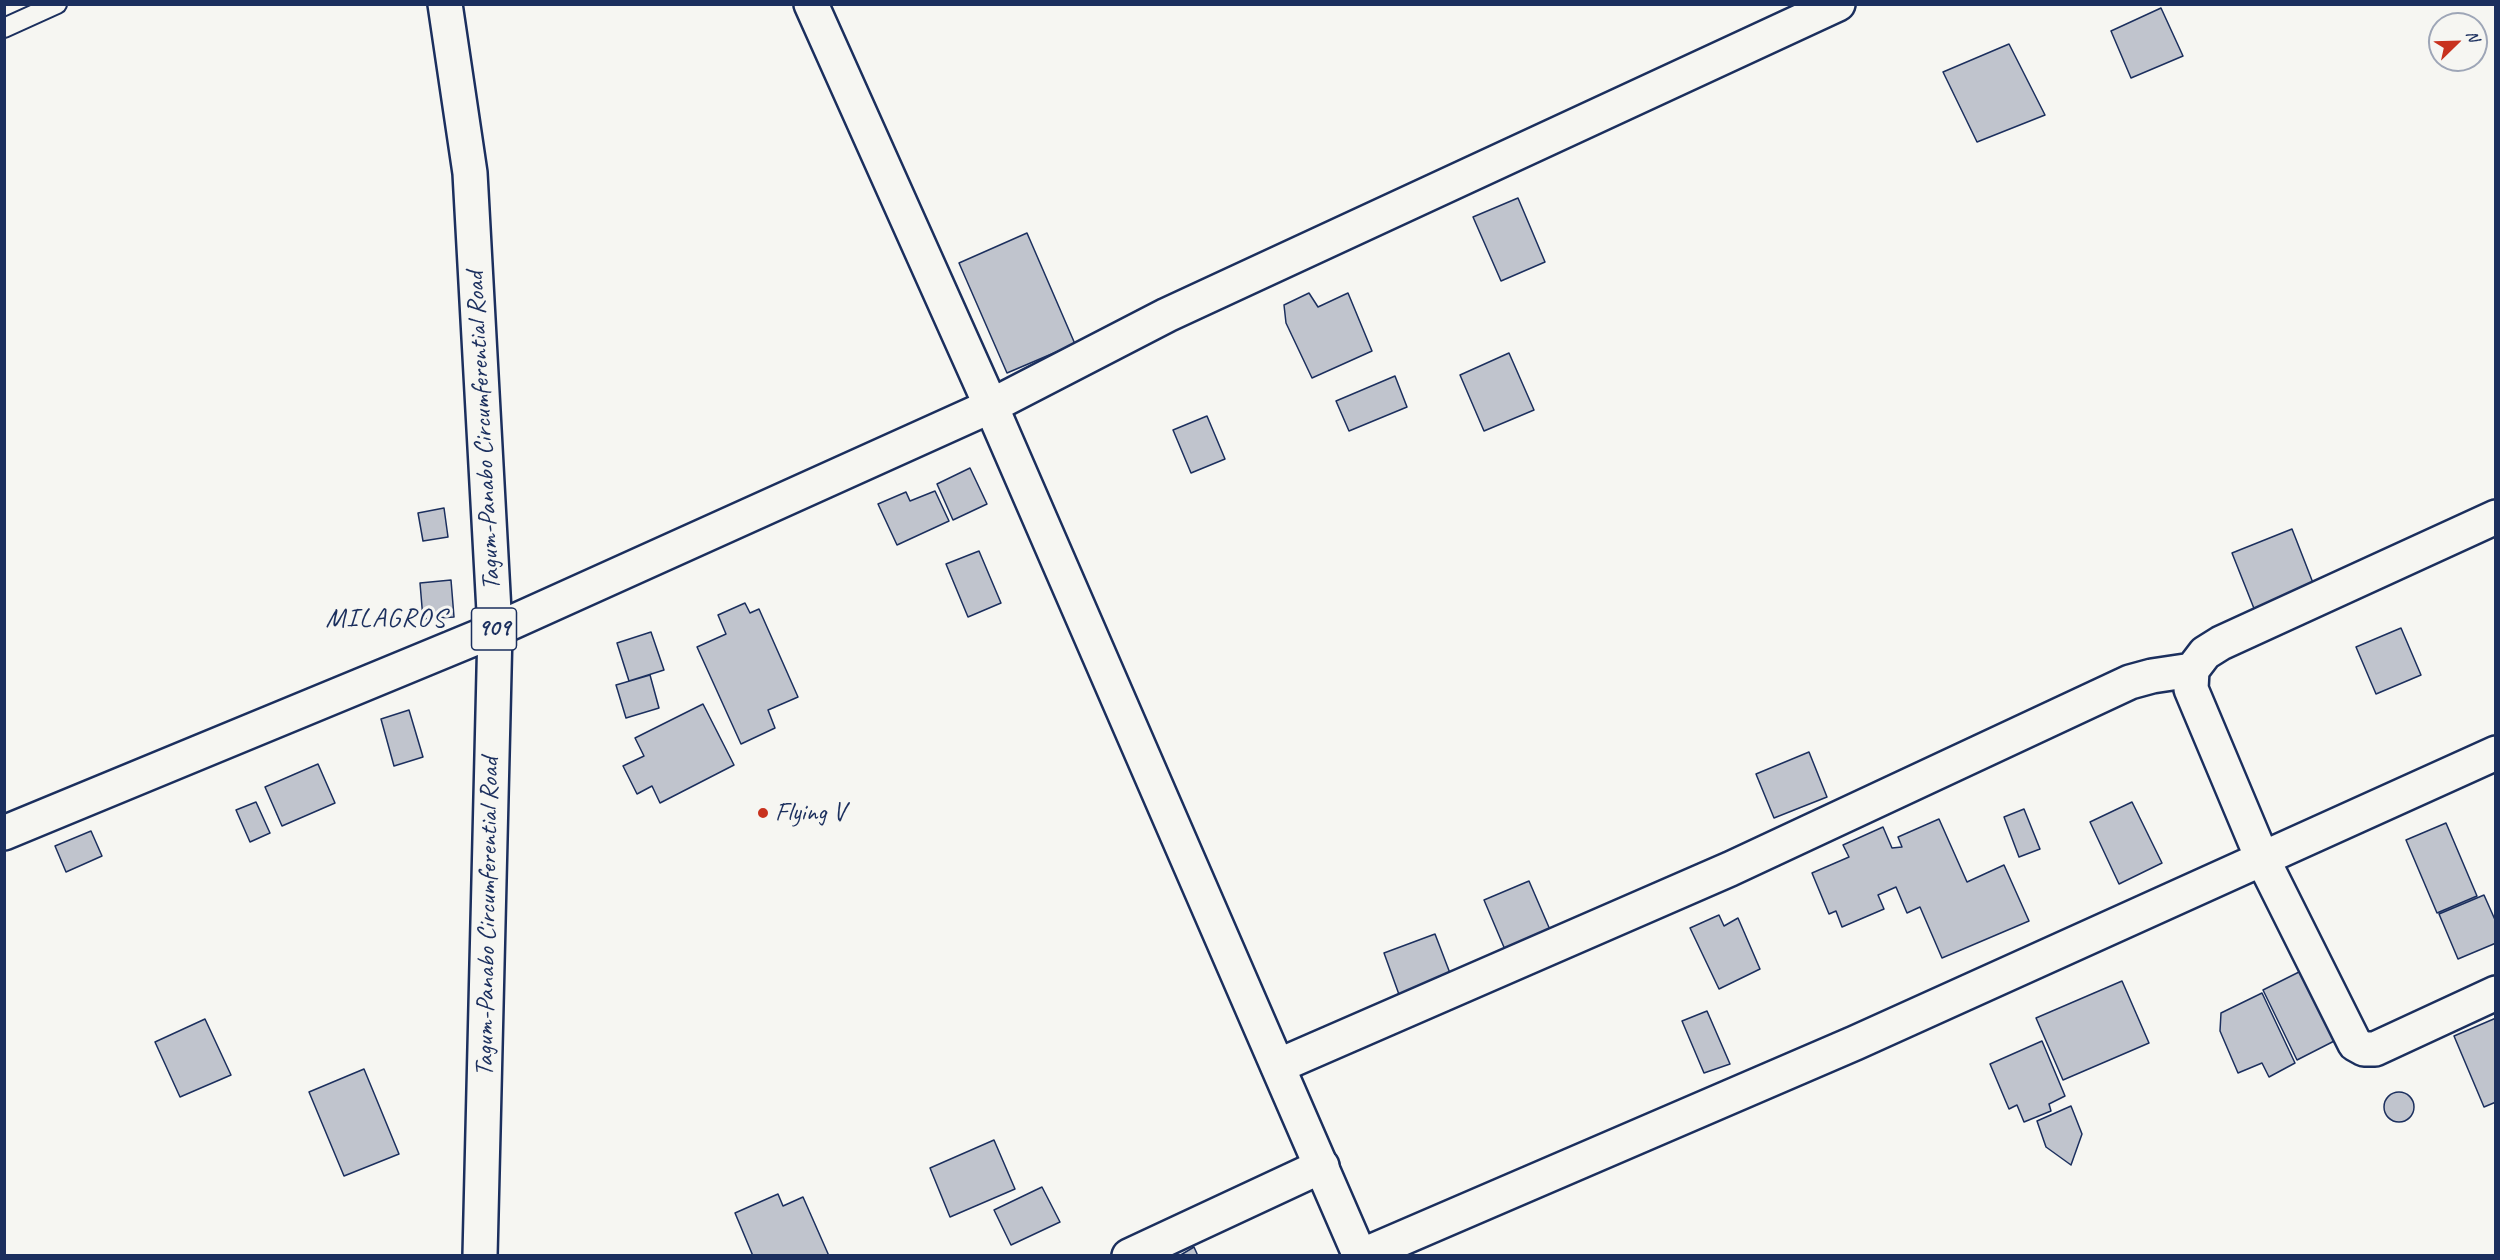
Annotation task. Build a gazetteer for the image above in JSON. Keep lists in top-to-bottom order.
{
  "streets": {
    "street": ["Tagum-Panabo Circumferential Road", "909"]
  },
  "districts": ["MILAGROS"],
  "places": ["Flying V"],
  "north": "top right"
}
